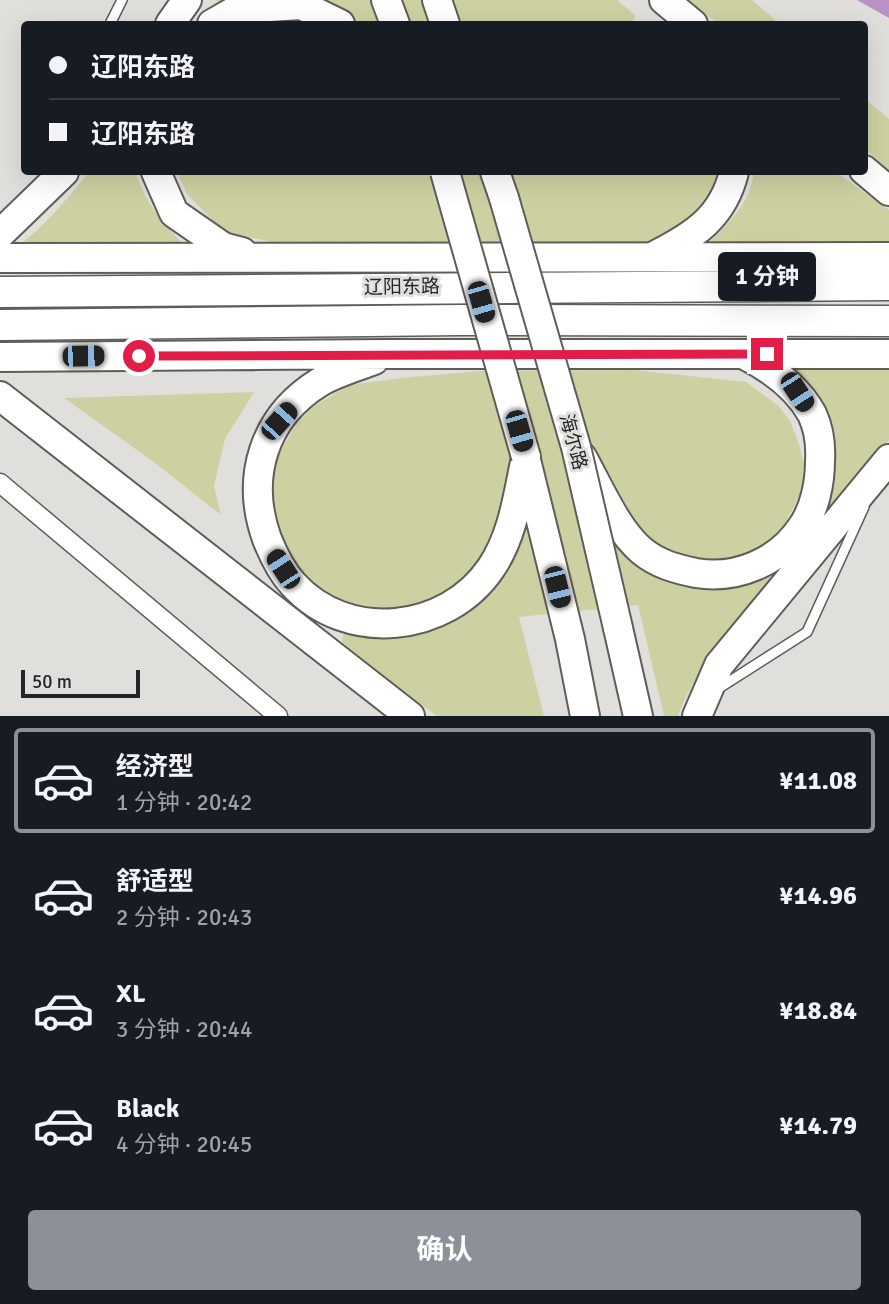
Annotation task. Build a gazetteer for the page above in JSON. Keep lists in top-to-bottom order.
{
  "streets": {
    "highway": ["辽阳东路"],
    "main road": ["海尔路"]
  },
  "scale_bar": "50 m",
  "page": {
    "banner": ["辽阳东路", "辽阳东路"],
    "bubble": "1 分钟",
    "scale": "50 m",
    "list": [
      {
        "name": "经济型",
        "note": "1 分钟 · 20:42",
        "value": "¥11.08"
      },
      {
        "name": "舒适型",
        "note": "2 分钟 · 20:43",
        "value": "¥14.96"
      },
      {
        "name": "XL",
        "note": "3 分钟 · 20:44",
        "value": "¥18.84"
      },
      {
        "name": "Black",
        "note": "4 分钟 · 20:45",
        "value": "¥14.79"
      }
    ],
    "buttons": "确认"
  }
}
